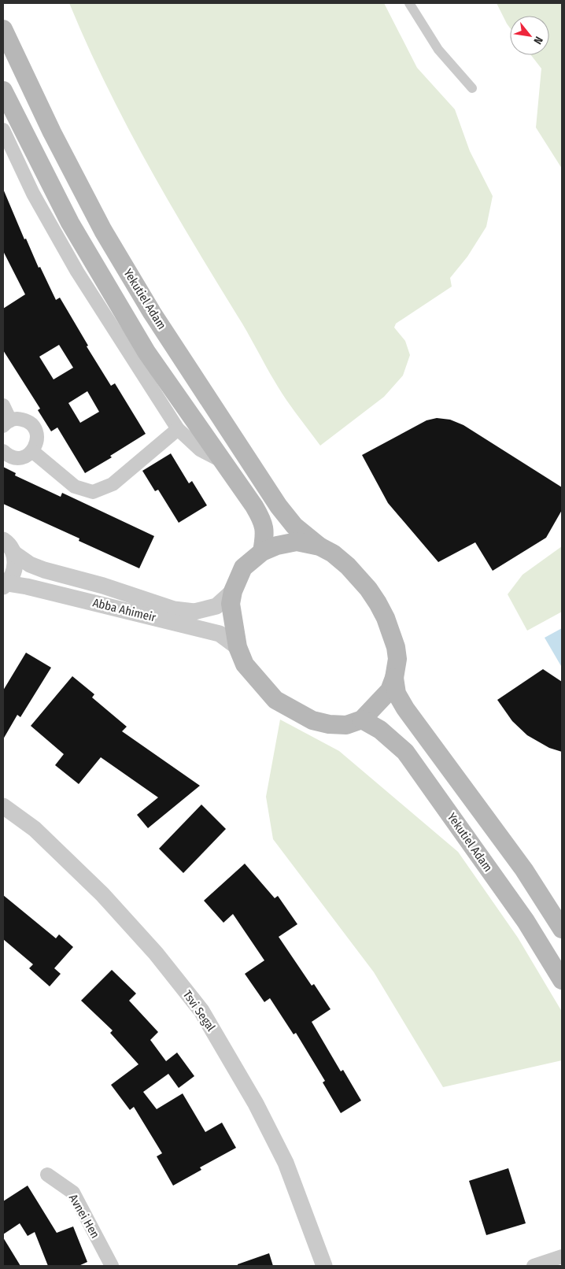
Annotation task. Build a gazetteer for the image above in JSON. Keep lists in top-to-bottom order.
{
  "streets": {
    "main road": ["Yekutiel Adam"],
    "street": ["Abba Ahimeir", "Tsvi Segal", "Avnei Hen"]
  },
  "north": "bottom right"
}
